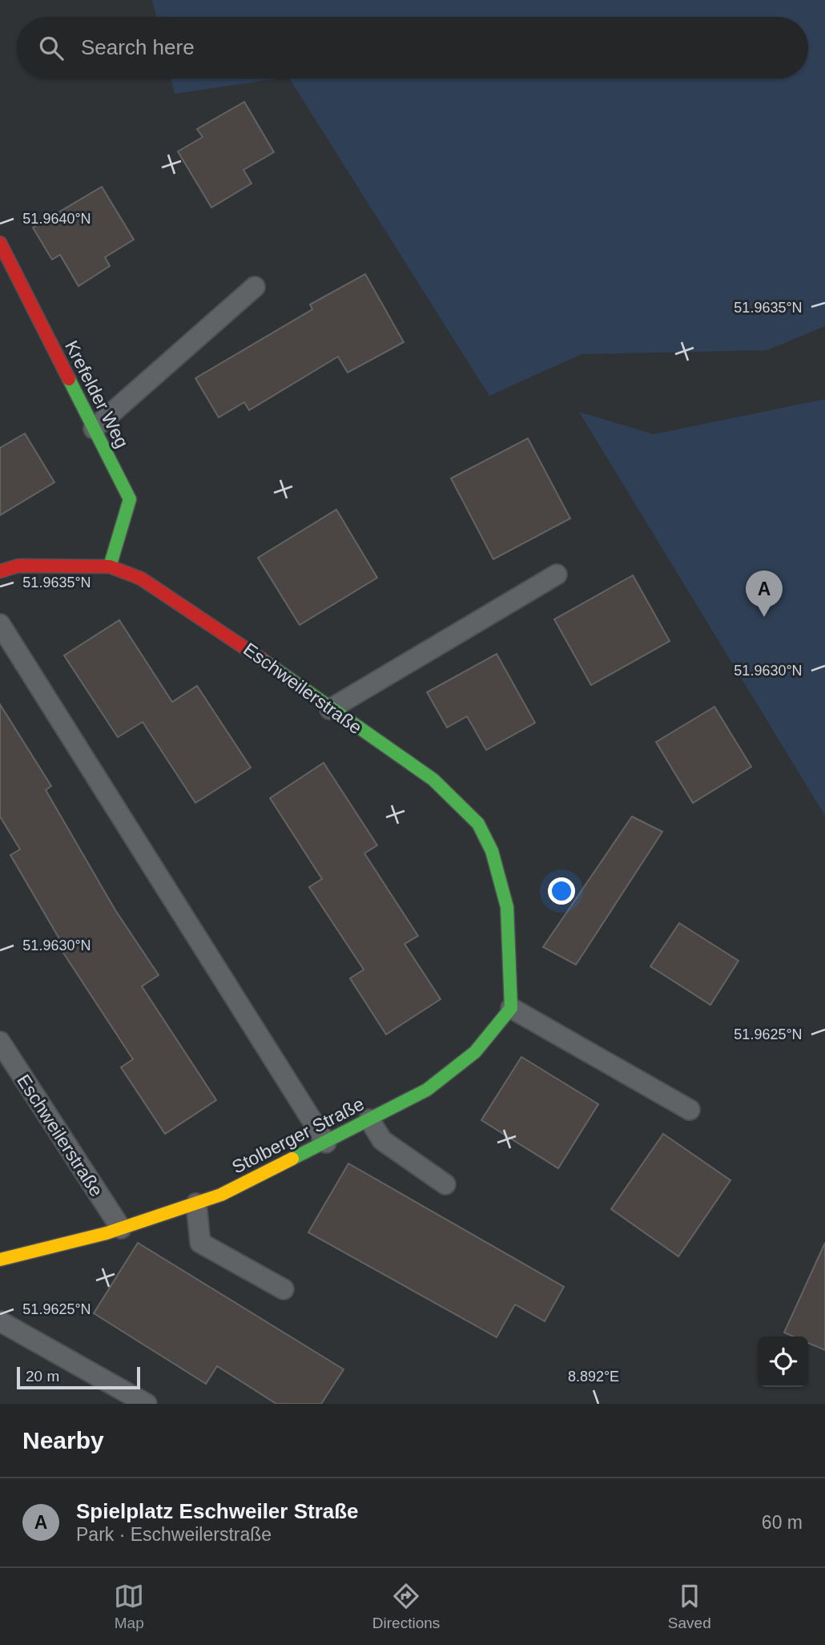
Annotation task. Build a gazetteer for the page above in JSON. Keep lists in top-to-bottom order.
{
  "streets": {
    "street": ["Krefelder Weg", "Eschweilerstraße", "Stolberger Straße"]
  },
  "crossings": [
    ["Krefelder Weg", "Eschweilerstraße"],
    ["Eschweilerstraße", "Stolberger Straße"]
  ],
  "scale_bar": "20 m",
  "page": {
    "search": "Search here",
    "pins": "A",
    "scale": "20 m",
    "heading": "Nearby",
    "list": [
      {
        "mark": "A",
        "name": "Spielplatz Eschweiler Straße",
        "note": "Park · Eschweilerstraße",
        "value": "60 m"
      }
    ],
    "nav": ["Map", "Directions", "Saved"]
  },
  "coordinates": [
    "51.9640°N",
    "51.9635°N",
    "51.9630°N",
    "51.9625°N",
    "8.892°E"
  ]
}
